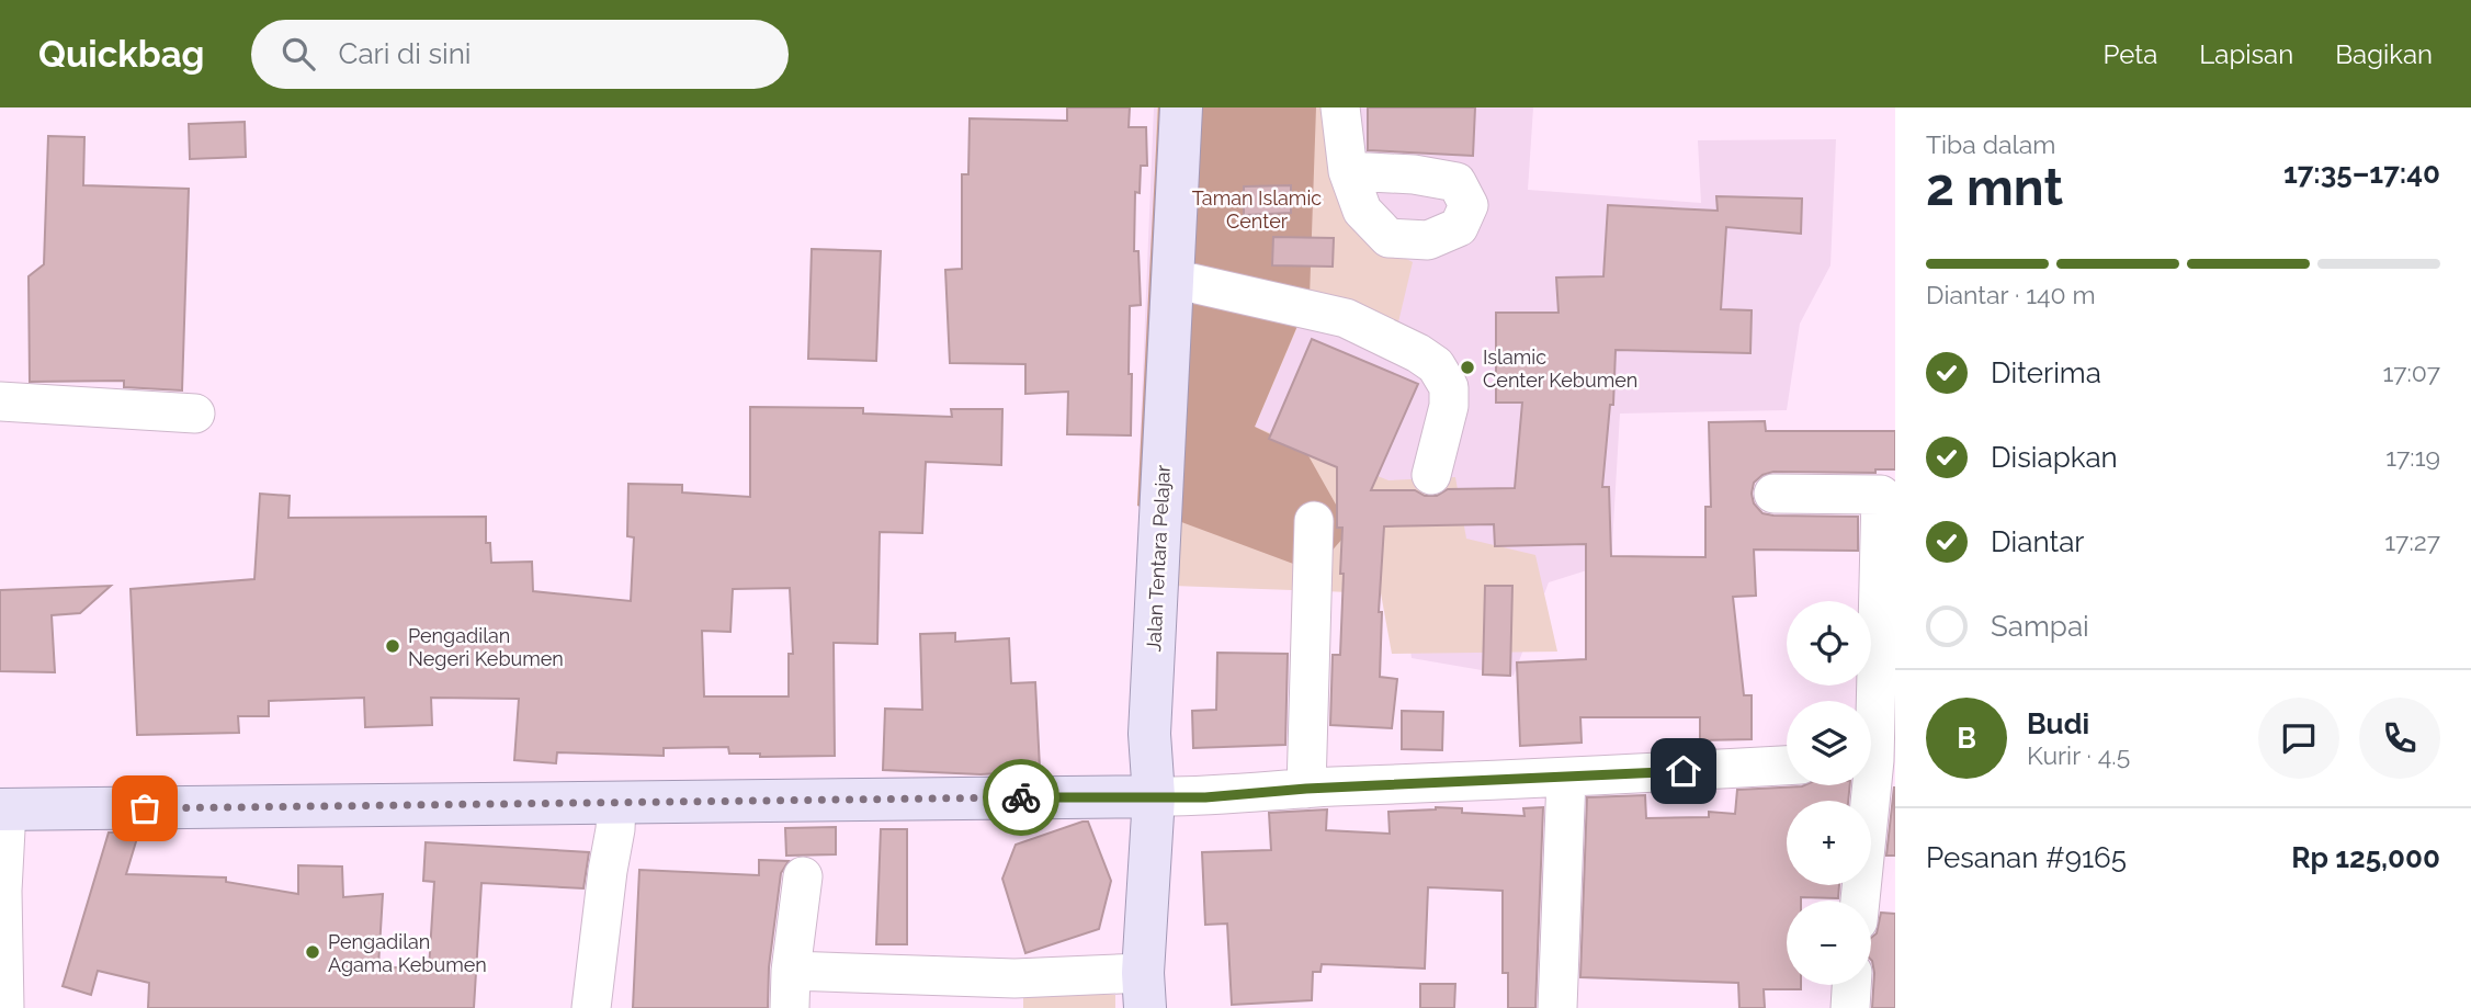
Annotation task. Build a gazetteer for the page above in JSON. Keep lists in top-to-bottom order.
{
  "streets": {
    "main road": ["Jalan Tentara Pelajar"]
  },
  "parks": ["Taman Islamic Center"],
  "places": ["Islamic Center Kebumen", "Pengadilan Negeri Kebumen", "Pengadilan Agama Kebumen"],
  "page": {
    "header": "Quickbag",
    "search": "Cari di sini",
    "nav": ["Peta", "Lapisan", "Bagikan"],
    "heading": ["2 mnt", "Tiba dalam", "17:35–17:40"],
    "panel": [
      "Budi",
      "Kurir · 4.5",
      "Pesanan #9165",
      "Rp 125,000"
    ],
    "bar": "Diantar · 140 m",
    "list": [
      ["Diterima", "17:07"],
      ["Disiapkan", "17:19"],
      ["Diantar", "17:27"],
      "Sampai"
    ],
    "map_buttons": ["+", "−"],
    "round": "B"
  }
}
